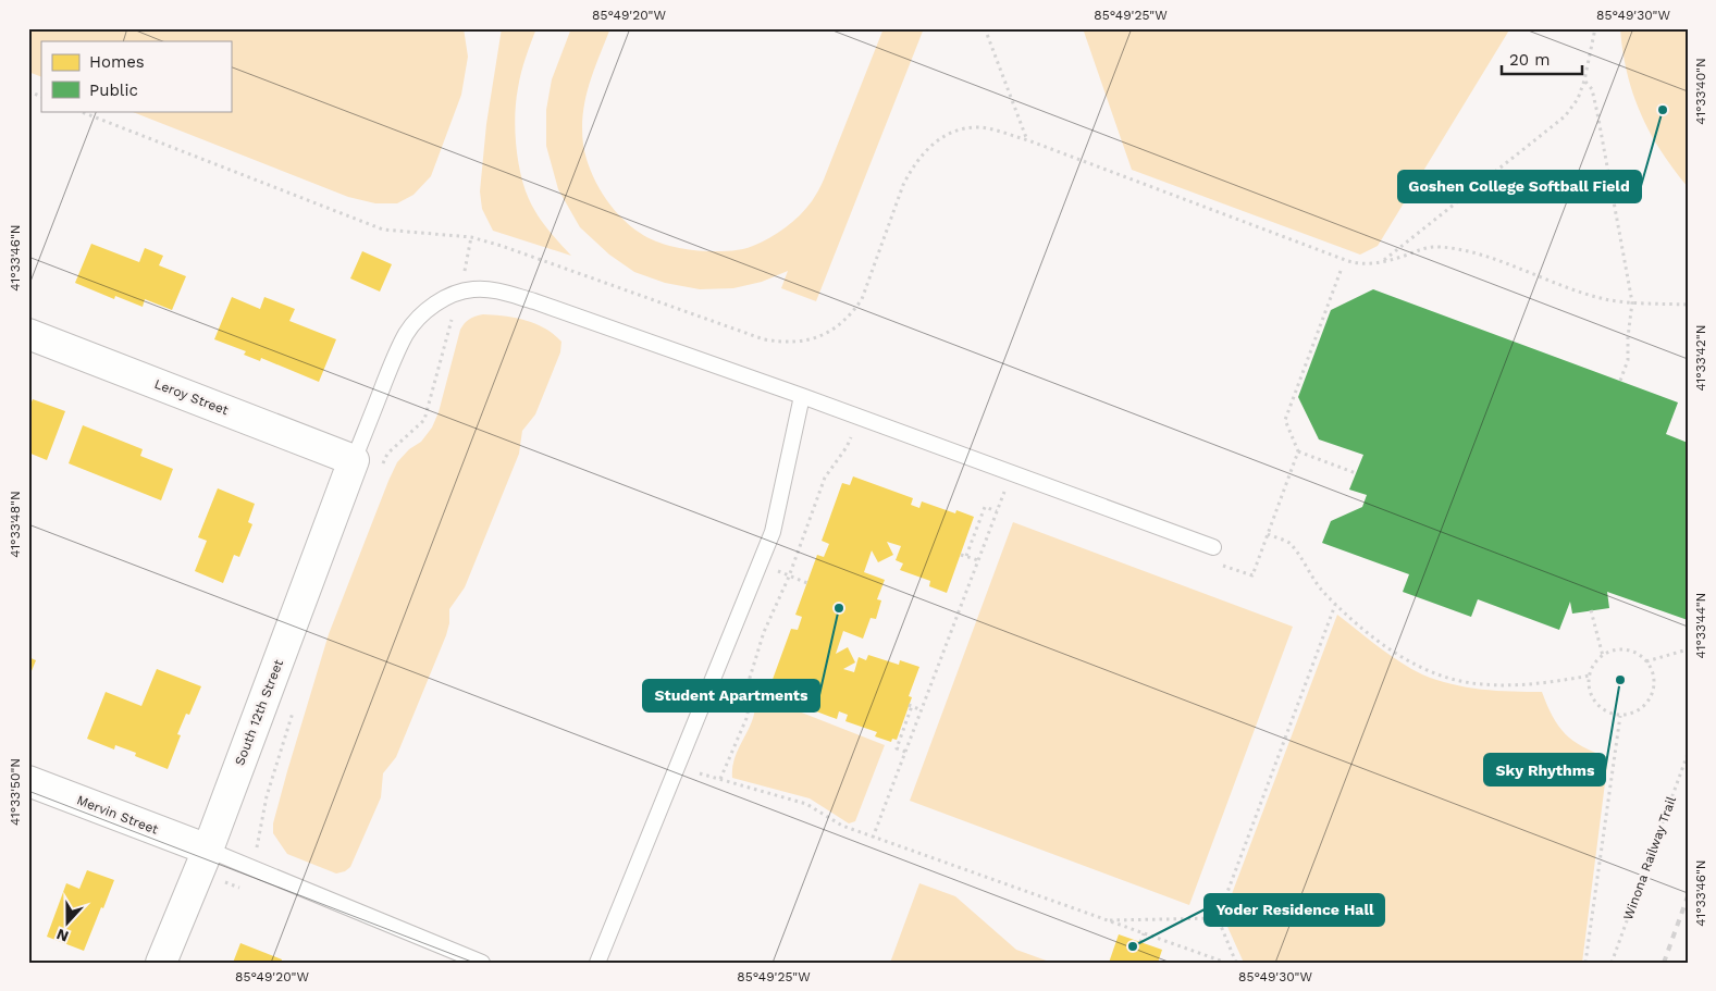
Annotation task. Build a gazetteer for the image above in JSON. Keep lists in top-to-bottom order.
{
  "streets": {
    "street": ["Leroy Street", "South 12th Street", "Mervin Street"],
    "path": ["Winona Railway Trail"]
  },
  "crossings": [
    ["Leroy Street", "South 12th Street"],
    ["South 12th Street", "Mervin Street"]
  ],
  "places": [
    "Goshen College Softball Field",
    "Student Apartments",
    "Sky Rhythms",
    "Yoder Residence Hall"
  ],
  "legend": ["Homes", "Public"],
  "scale_bar": "20 m",
  "north": "bottom",
  "coordinates": [
    "85°49'20\"W",
    "85°49'25\"W",
    "85°49'30\"W",
    "41°33'40\"N",
    "41°33'46\"N",
    "41°33'42\"N",
    "41°33'48\"N",
    "41°33'44\"N",
    "41°33'50\"N"
  ]
}
